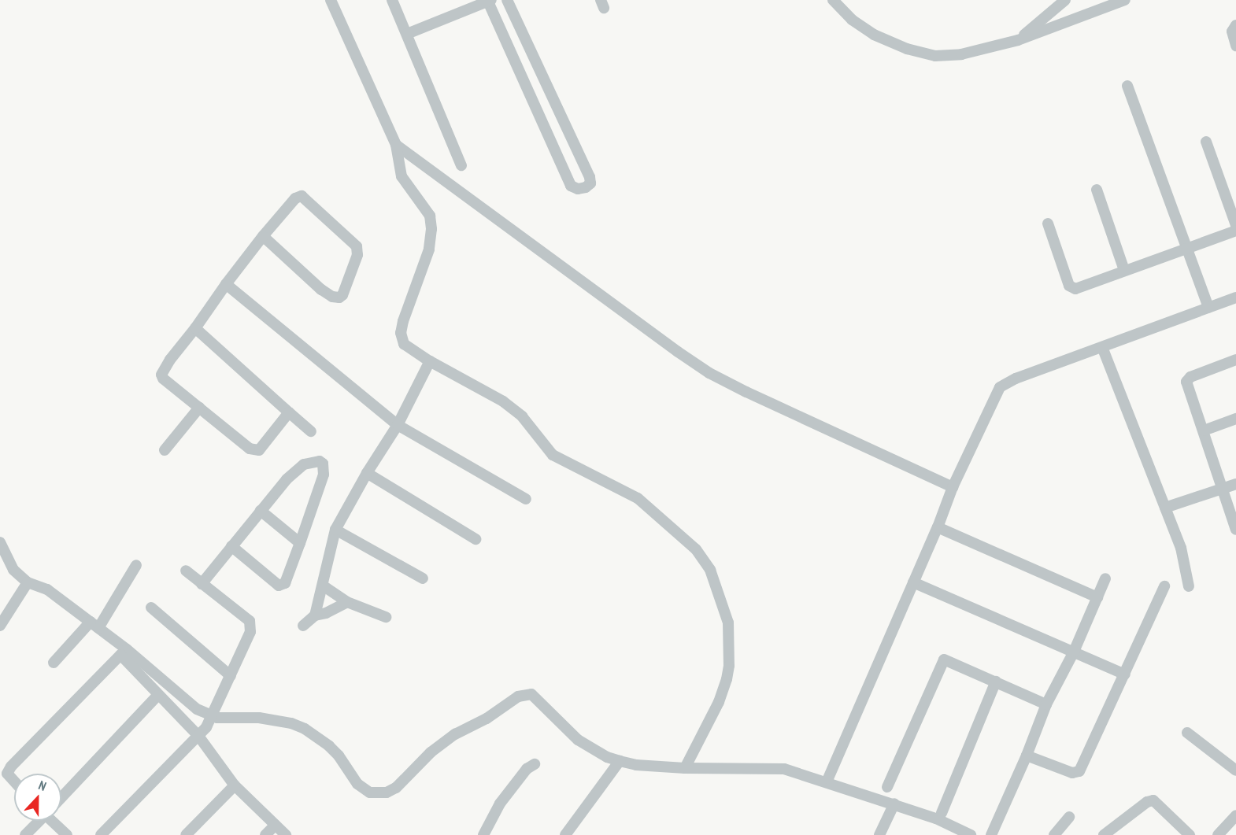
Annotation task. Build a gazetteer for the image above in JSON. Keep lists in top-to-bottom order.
{
  "north": "top"
}
